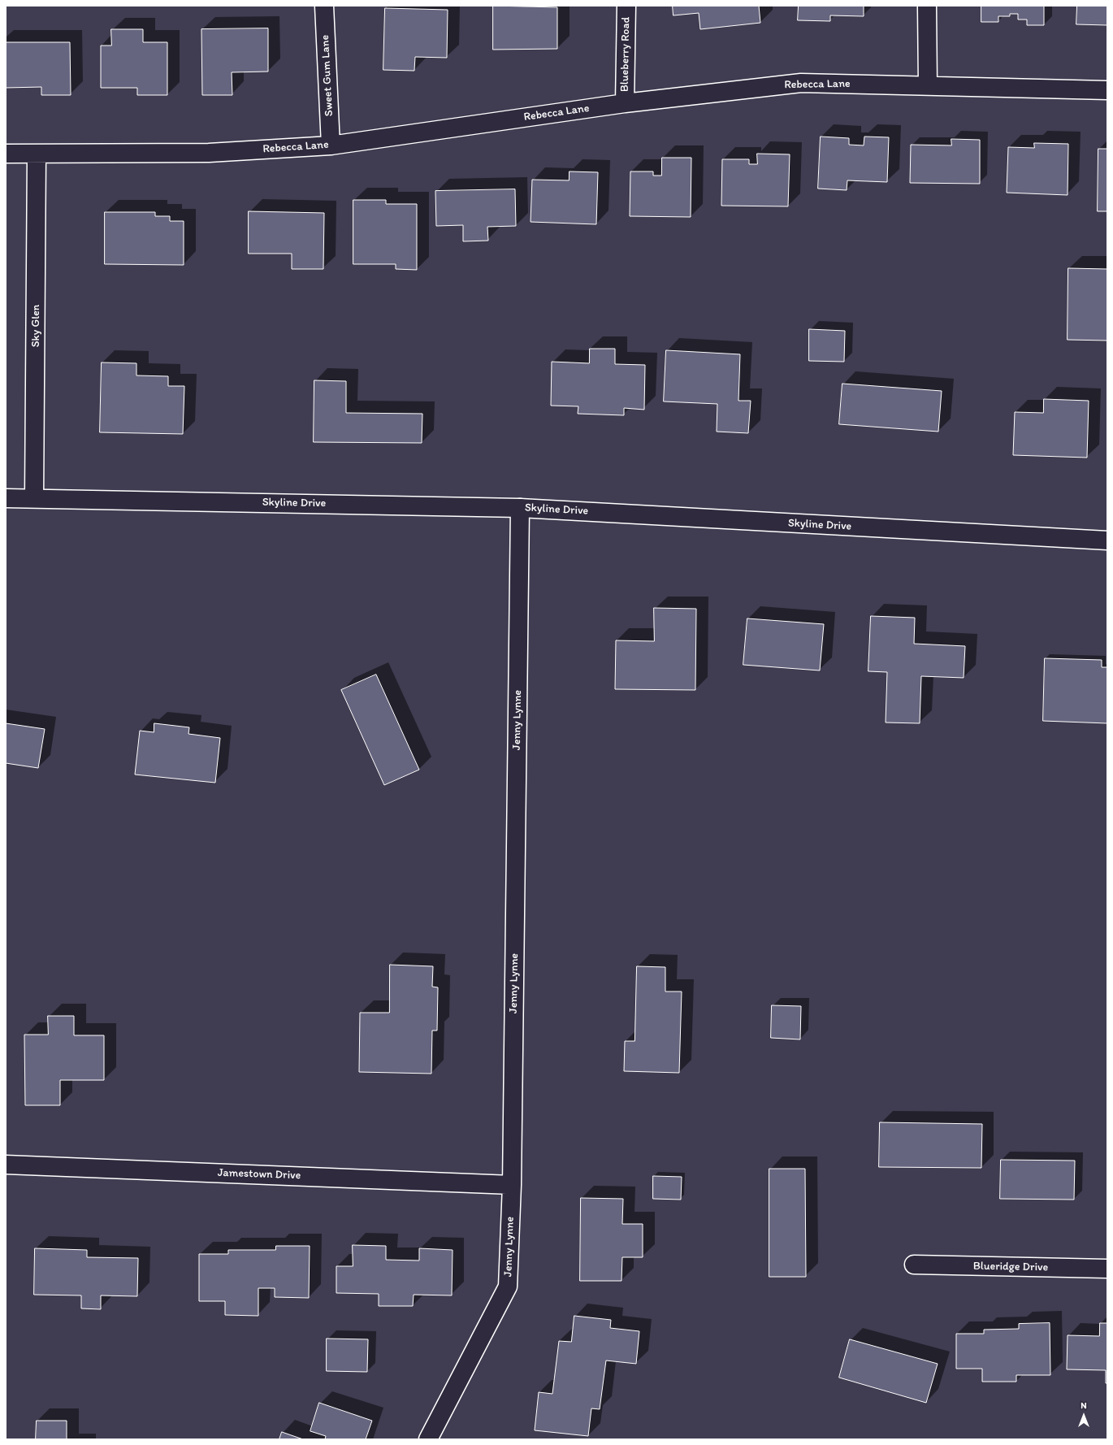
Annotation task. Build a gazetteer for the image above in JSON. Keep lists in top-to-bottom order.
{
  "streets": {
    "street": [
      "Blueberry Road",
      "Sweet Gum Lane",
      "Rebecca Lane",
      "Sky Glen",
      "Skyline Drive",
      "Jenny Lynne",
      "Jamestown Drive",
      "Blueridge Drive"
    ]
  },
  "crossings": [
    ["Blueberry Road", "Rebecca Lane"],
    ["Sweet Gum Lane", "Rebecca Lane"],
    ["Rebecca Lane", "Sky Glen"],
    ["Sky Glen", "Skyline Drive"],
    ["Skyline Drive", "Jenny Lynne"],
    ["Jenny Lynne", "Jamestown Drive"]
  ],
  "north": "top"
}
